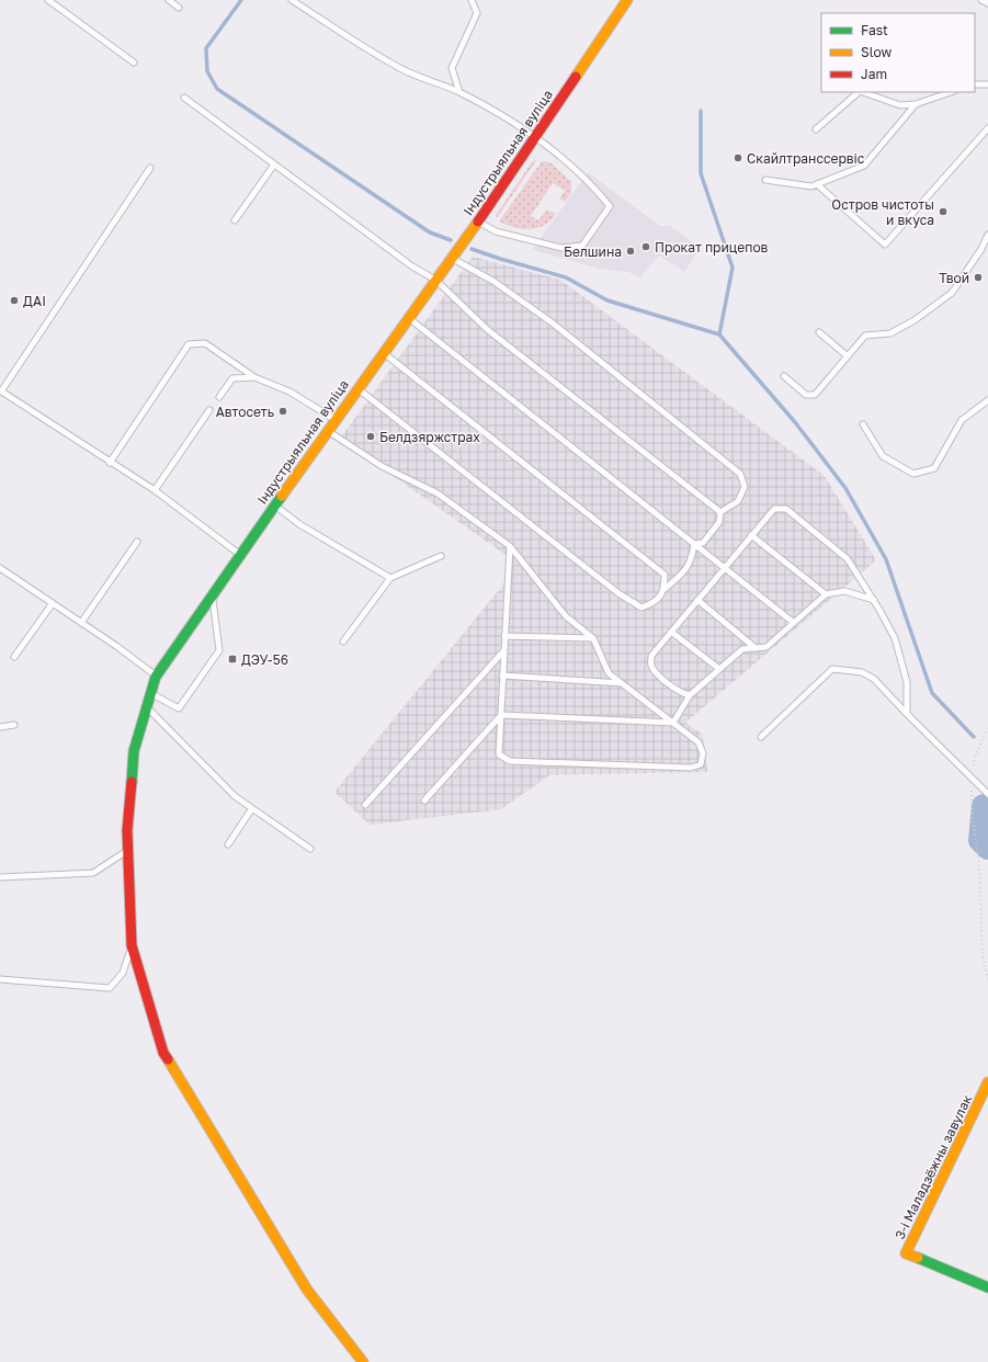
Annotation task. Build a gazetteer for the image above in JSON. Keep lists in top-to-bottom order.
{
  "streets": {
    "street": ["Індустрыяльная вуліца", "3-і Маладзёжны завулак"]
  },
  "places": {
    "other": [
      "Скайлтранссервіс",
      "Остров чистоты и вкуса",
      "Прокат прицепов",
      "Белшина",
      "Твой",
      "ДАІ",
      "Автосеть",
      "Белдзяржстрах"
    ],
    "transit": ["ДЭУ-56"]
  },
  "legend": ["Fast", "Slow", "Jam"]
}
